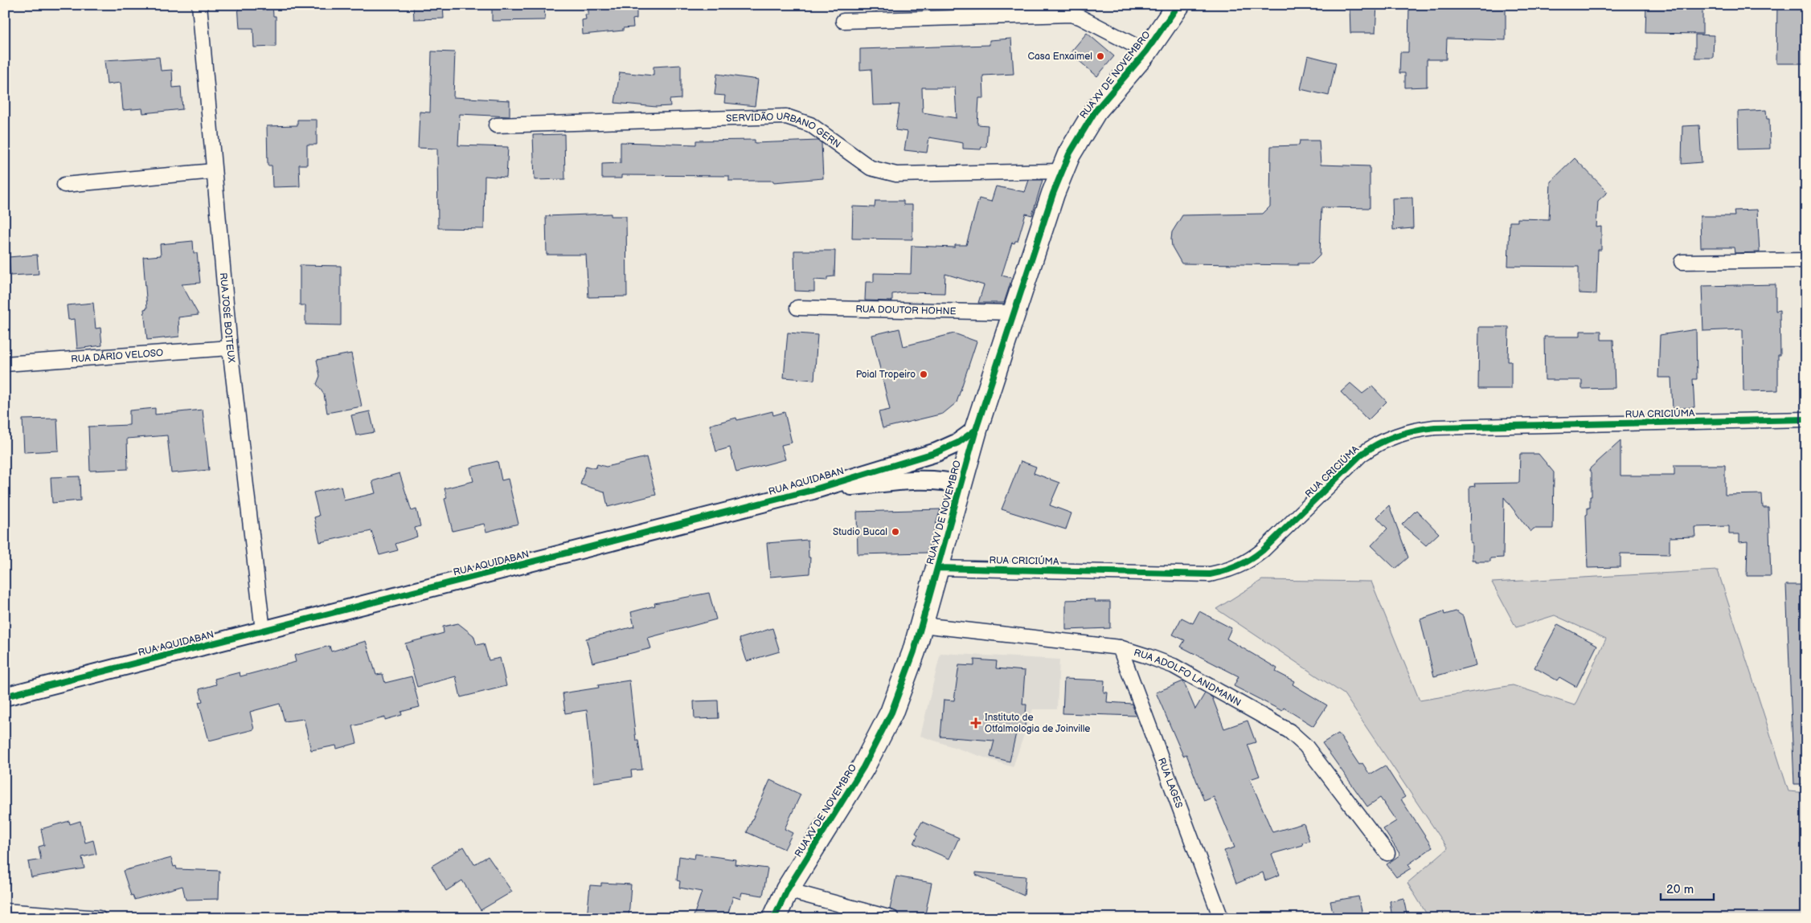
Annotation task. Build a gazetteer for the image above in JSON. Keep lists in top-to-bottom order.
{
  "streets": {
    "main road": ["RUA XV DE NOVEMBRO"],
    "street": [
      "SERVIDÃO URBANO GERN",
      "RUA DOUTOR HOHNE",
      "RUA JOSÉ BOITEUX",
      "RUA DÁRIO VELOSO",
      "RUA CRICIÚMA",
      "RUA AQUIDABAN",
      "RUA ADOLFO LANDMANN",
      "RUA LAGES"
    ]
  },
  "crossings": [
    ["RUA XV DE NOVEMBRO", "SERVIDÃO URBANO GERN"],
    ["RUA XV DE NOVEMBRO", "RUA DOUTOR HOHNE"],
    ["RUA XV DE NOVEMBRO", "RUA CRICIÚMA"],
    ["RUA XV DE NOVEMBRO", "RUA AQUIDABAN"],
    ["RUA XV DE NOVEMBRO", "RUA ADOLFO LANDMANN"],
    ["RUA JOSÉ BOITEUX", "RUA DÁRIO VELOSO"],
    ["RUA JOSÉ BOITEUX", "RUA AQUIDABAN"],
    ["RUA ADOLFO LANDMANN", "RUA LAGES"]
  ],
  "places": {
    "other": ["Casa Enxaimel", "Poial Tropeiro", "Studio Bucal"],
    "health": ["Instituto de Otfalmologia de Joinville"]
  },
  "scale_bar": "20 m"
}
